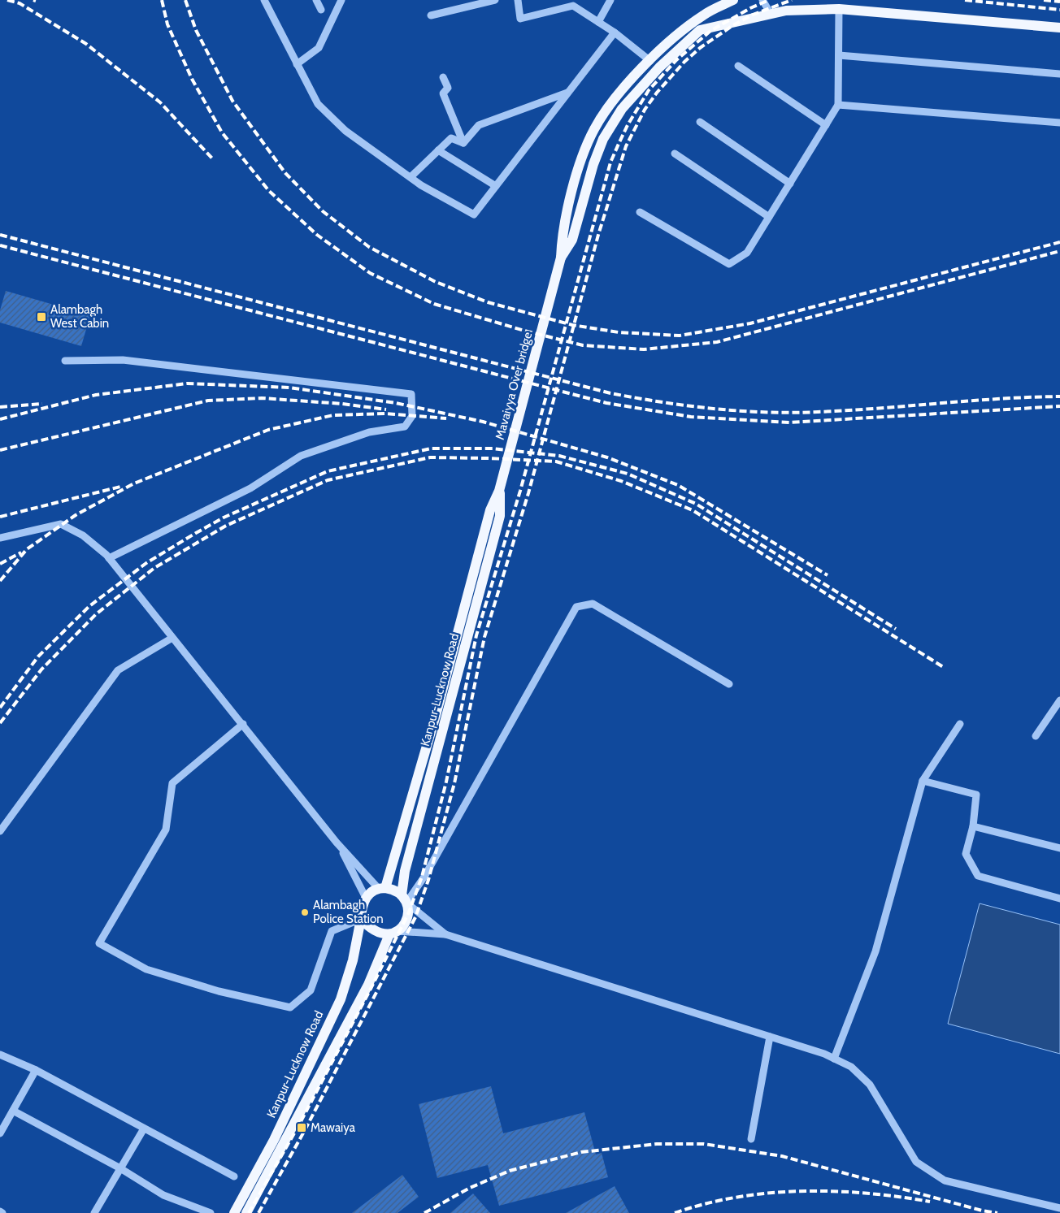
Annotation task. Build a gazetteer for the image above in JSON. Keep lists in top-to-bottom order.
{
  "streets": {
    "main road": ["Mavaiyya Over bridge", "Kanpur-Lucknow Road"]
  },
  "crossings": [
    ["Mavaiyya Over bridge", "Kanpur-Lucknow Road"]
  ],
  "places": {
    "transit": ["Alambagh West Cabin", "Mawaiya"],
    "other": ["Alambagh Police Station"]
  }
}
